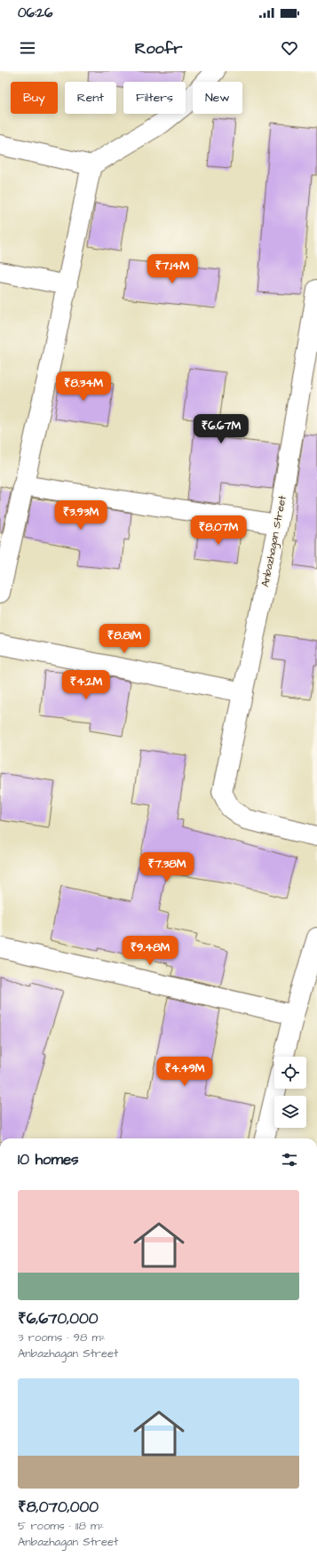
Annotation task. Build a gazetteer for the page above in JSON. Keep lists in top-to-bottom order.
{
  "streets": {
    "street": ["Anbazhagan Street"]
  },
  "page": {
    "status": "06:26",
    "header": "Roofr",
    "chip": [
      "Buy",
      "Rent",
      "Filters",
      "New"
    ],
    "price": [
      "₹7.14M",
      "₹8.34M",
      "₹6.67M",
      "₹3.93M",
      "₹8.07M",
      "₹8.81M",
      "₹4.2M",
      "₹7.38M",
      "₹9.48M",
      "₹4.49M"
    ],
    "heading": "10 homes",
    "list": [
      {
        "name": "₹6,670,000",
        "note": "3 rooms · 98 m² · Anbazhagan Street"
      },
      {
        "name": "₹8,070,000",
        "note": "5 rooms · 118 m² · Anbazhagan Street"
      }
    ]
  }
}
